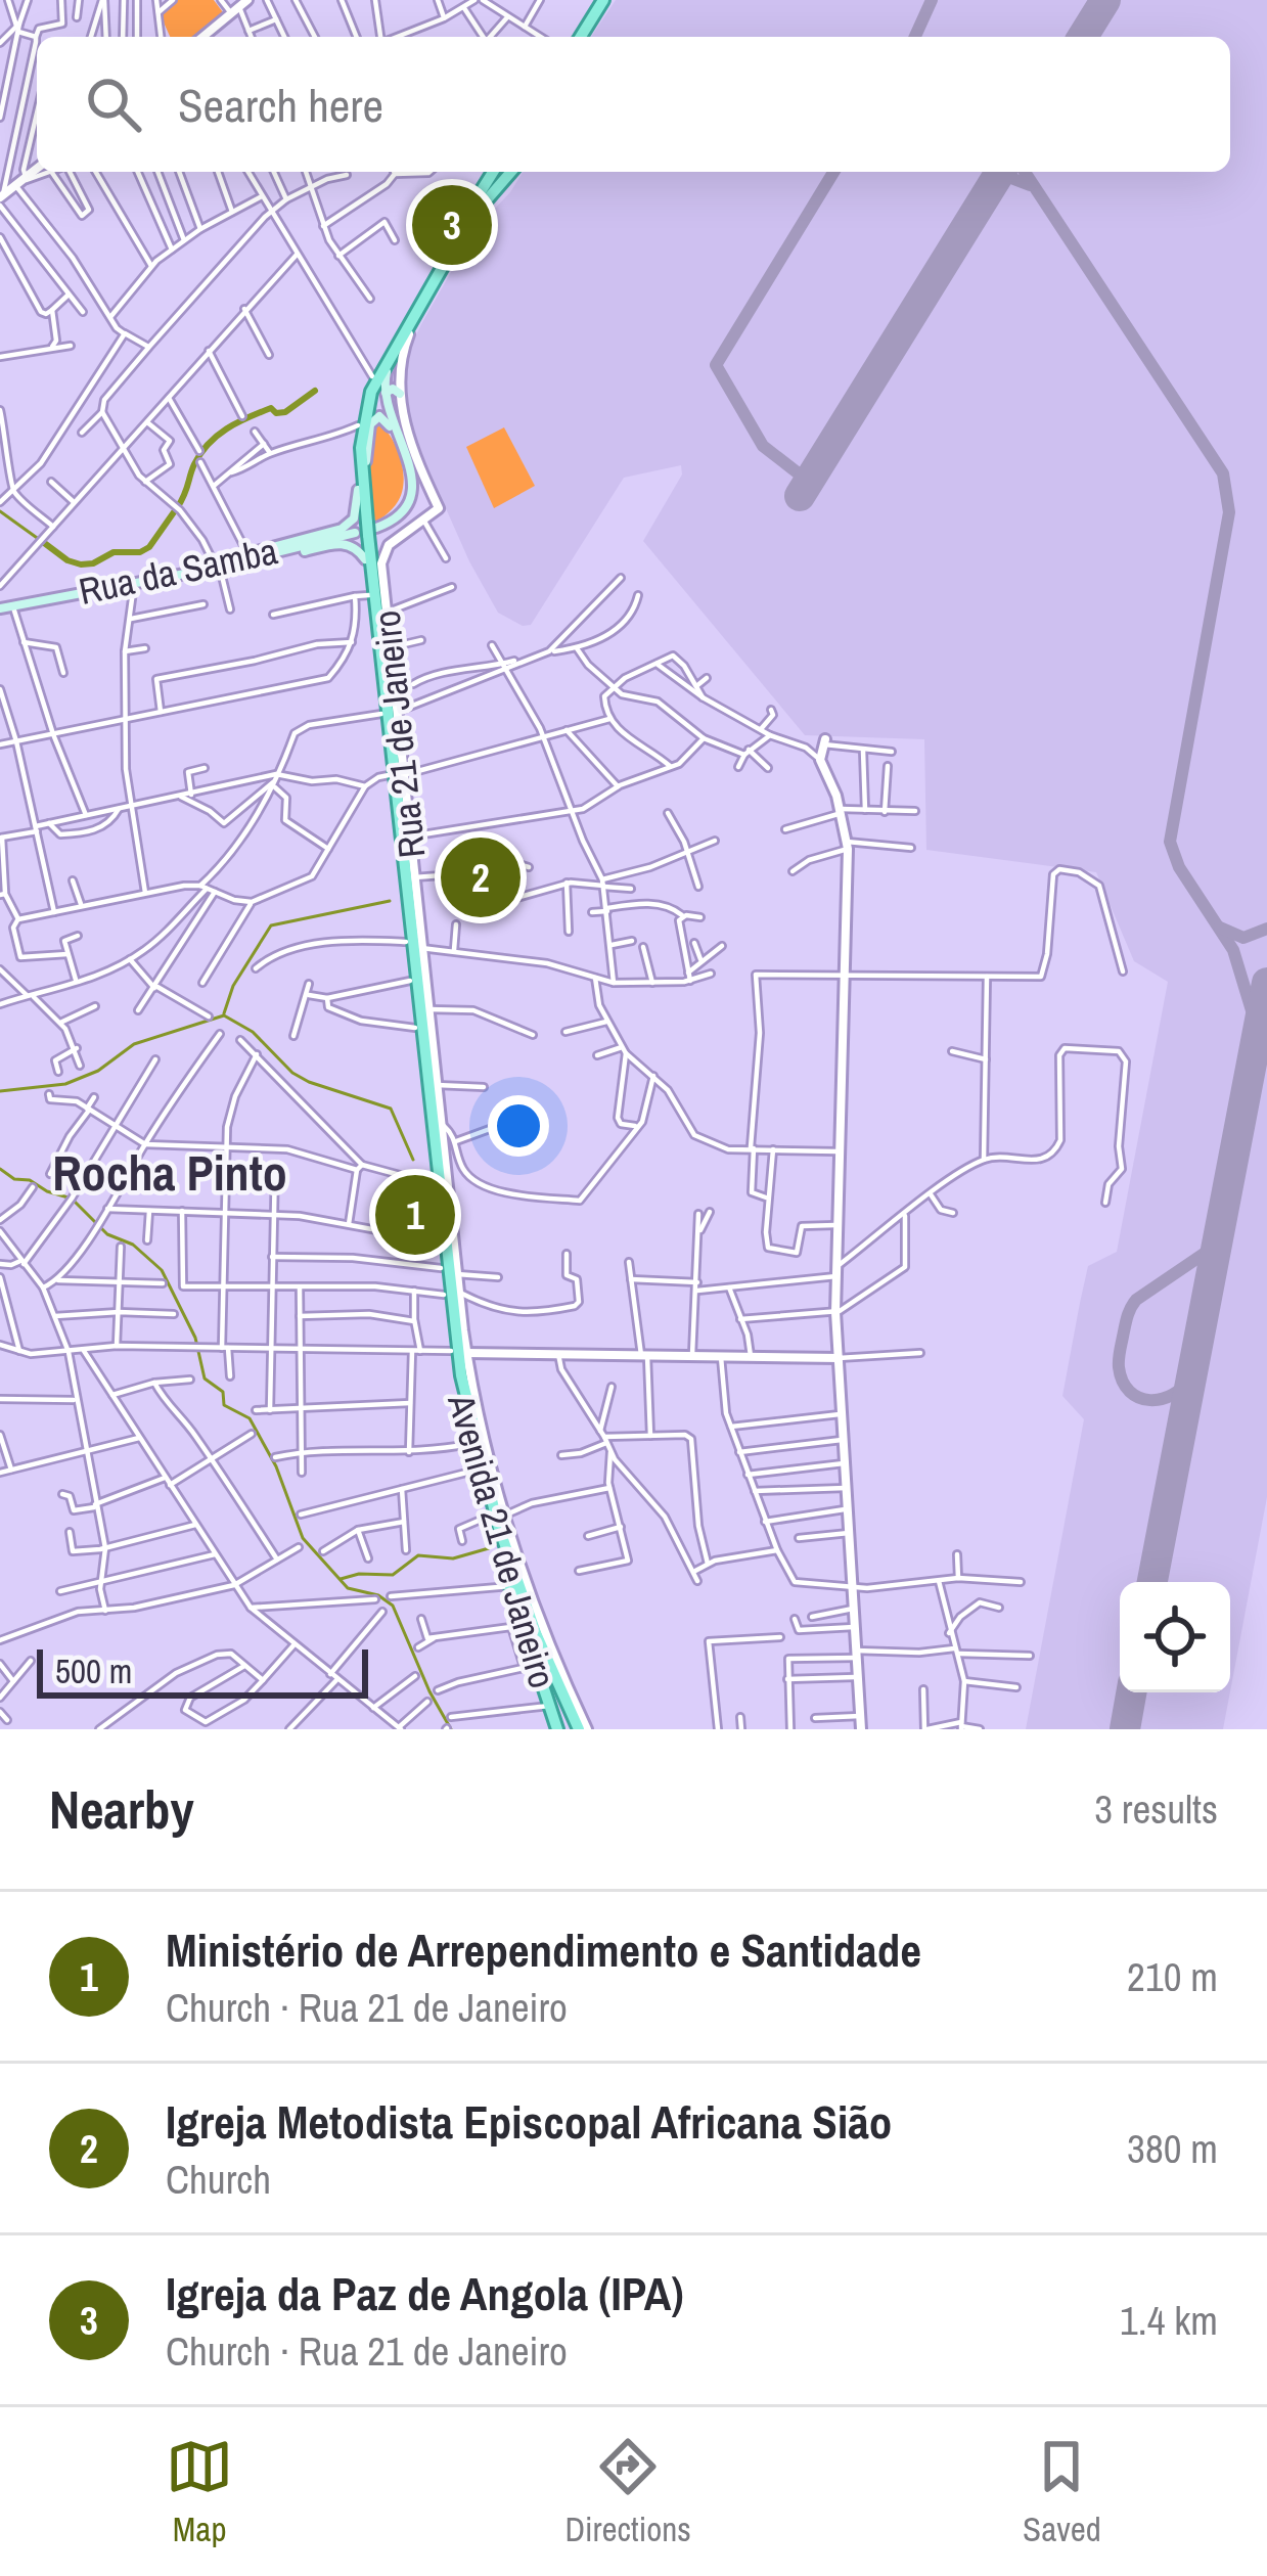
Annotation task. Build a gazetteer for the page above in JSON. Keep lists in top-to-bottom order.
{
  "streets": {
    "main road": ["Rua da Samba", "Rua 21 de Janeiro", "Avenida 21 de Janeiro"]
  },
  "crossings": [
    ["Rua da Samba", "Rua 21 de Janeiro"],
    ["Rua 21 de Janeiro", "Avenida 21 de Janeiro"]
  ],
  "districts": ["Rocha Pinto"],
  "scale_bar": "500 m",
  "page": {
    "search": "Search here",
    "pins": ["3", "2", "1"],
    "scale": "500 m",
    "heading": ["Nearby", "3 results"],
    "list": [
      {
        "mark": "1",
        "name": "Ministério de Arrependimento e Santidade",
        "note": "Church · Rua 21 de Janeiro",
        "value": "210 m"
      },
      {
        "mark": "2",
        "name": "Igreja Metodista Episcopal Africana Sião",
        "note": "Church",
        "value": "380 m"
      },
      {
        "mark": "3",
        "name": "Igreja da Paz de Angola (IPA)",
        "note": "Church · Rua 21 de Janeiro",
        "value": "1.4 km"
      }
    ],
    "nav": ["Map", "Directions", "Saved"]
  }
}
